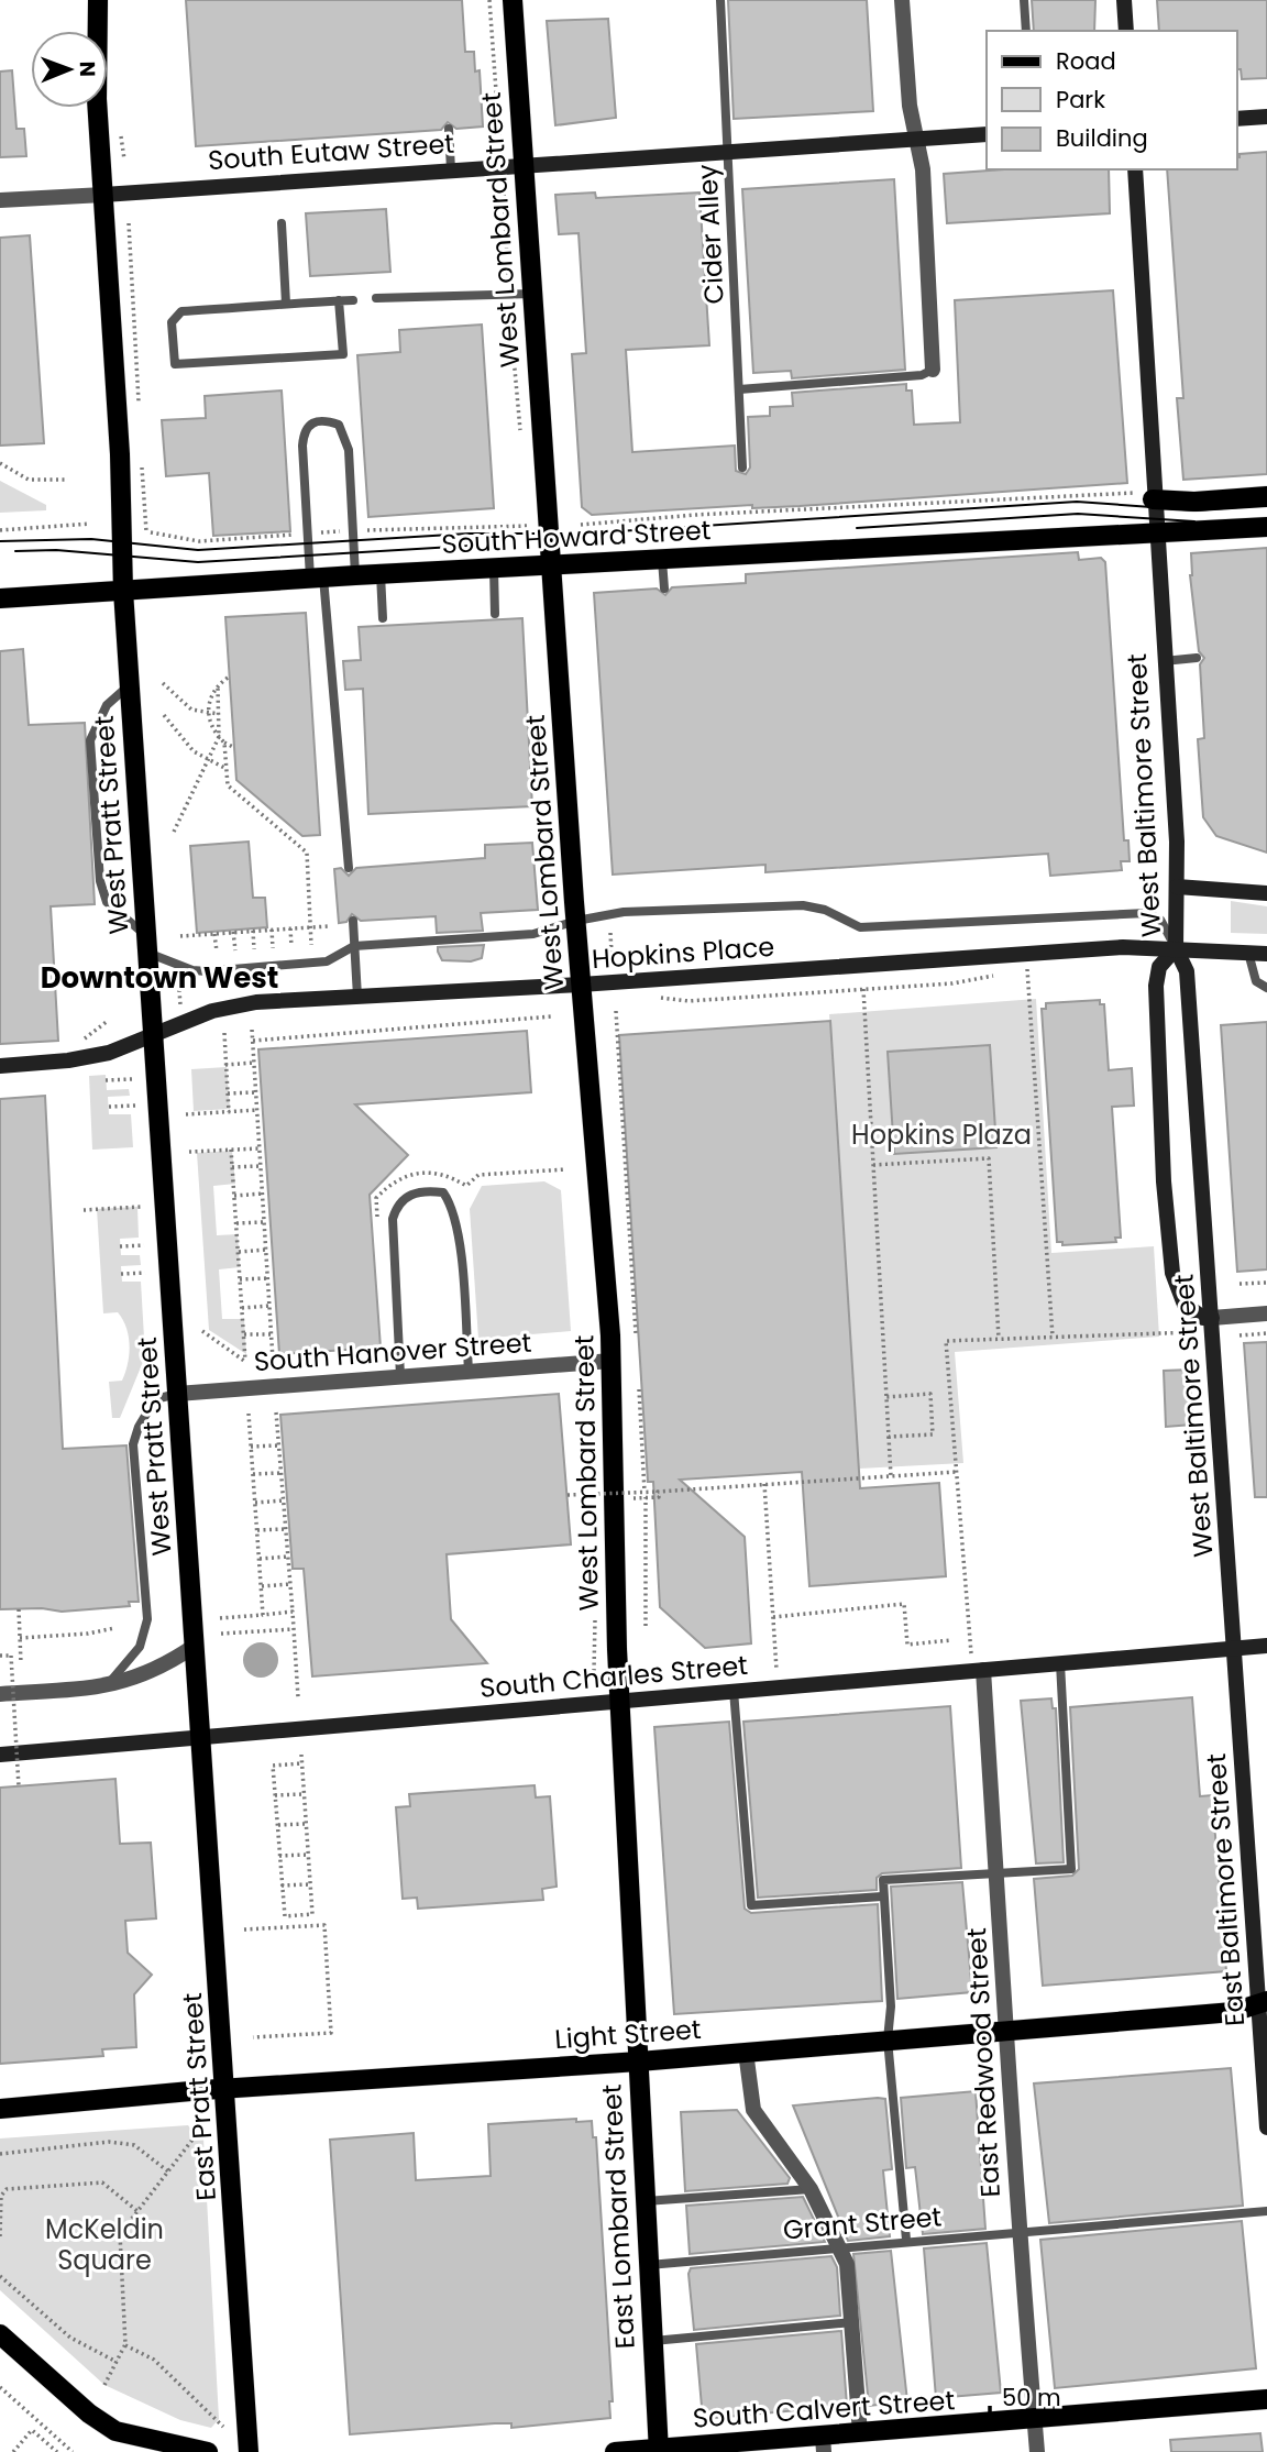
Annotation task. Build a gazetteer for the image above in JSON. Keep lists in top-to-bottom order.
{
  "streets": {
    "main road": [
      "South Eutaw Street",
      "West Lombard Street",
      "South Howard Street",
      "West Baltimore Street",
      "West Pratt Street",
      "Hopkins Place",
      "South Charles Street",
      "East Baltimore Street",
      "Light Street",
      "East Pratt Street",
      "East Lombard Street",
      "South Calvert Street"
    ],
    "street": ["South Hanover Street", "East Redwood Street"],
    "lane": ["Cider Alley", "Grant Street"]
  },
  "crossings": [
    ["South Eutaw Street", "West Lombard Street"],
    ["South Eutaw Street", "Cider Alley"],
    ["South Eutaw Street", "West Pratt Street"],
    ["West Lombard Street", "South Howard Street"],
    ["West Lombard Street", "Hopkins Place"],
    ["West Lombard Street", "South Hanover Street"],
    ["West Lombard Street", "South Charles Street"],
    ["West Lombard Street", "East Lombard Street"],
    ["South Howard Street", "West Baltimore Street"],
    ["South Howard Street", "West Pratt Street"],
    ["West Baltimore Street", "Hopkins Place"],
    ["West Baltimore Street", "South Charles Street"],
    ["West Baltimore Street", "East Baltimore Street"],
    ["West Pratt Street", "Hopkins Place"],
    ["West Pratt Street", "South Hanover Street"],
    ["West Pratt Street", "South Charles Street"],
    ["West Pratt Street", "East Pratt Street"],
    ["South Charles Street", "East Baltimore Street"],
    ["South Charles Street", "East Redwood Street"],
    ["South Charles Street", "East Pratt Street"],
    ["South Charles Street", "East Lombard Street"],
    ["East Baltimore Street", "Light Street"],
    ["Light Street", "East Redwood Street"],
    ["Light Street", "East Pratt Street"],
    ["Light Street", "East Lombard Street"],
    ["East Redwood Street", "Grant Street"],
    ["East Redwood Street", "South Calvert Street"],
    ["East Lombard Street", "Grant Street"],
    ["East Lombard Street", "South Calvert Street"]
  ],
  "districts": ["Downtown West"],
  "parks": ["Hopkins Plaza", "McKeldin Square"],
  "legend": ["Road", "Park", "Building"],
  "scale_bar": "50 m",
  "north": "right"
}
